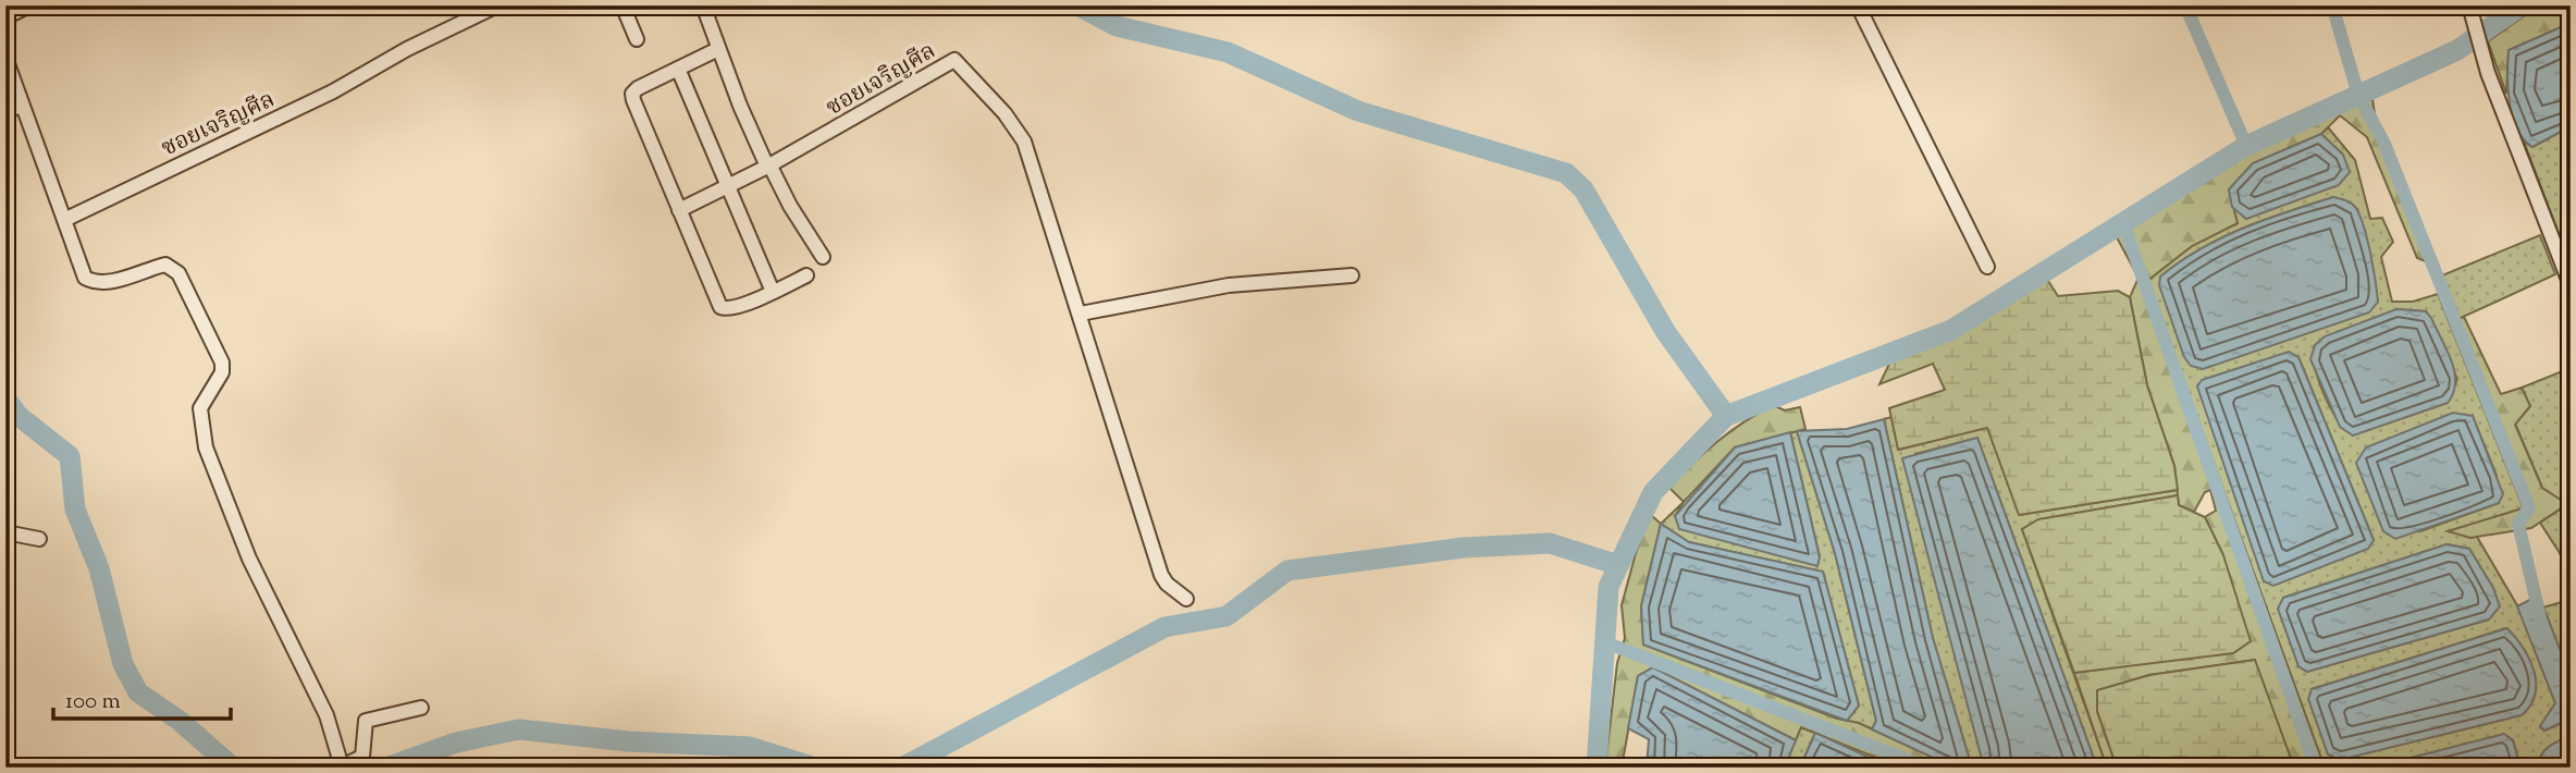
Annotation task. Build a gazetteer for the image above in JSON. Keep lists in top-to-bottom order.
{
  "streets": {
    "street": ["ซอยเจริญศีล"]
  },
  "scale_bar": "100 m"
}
